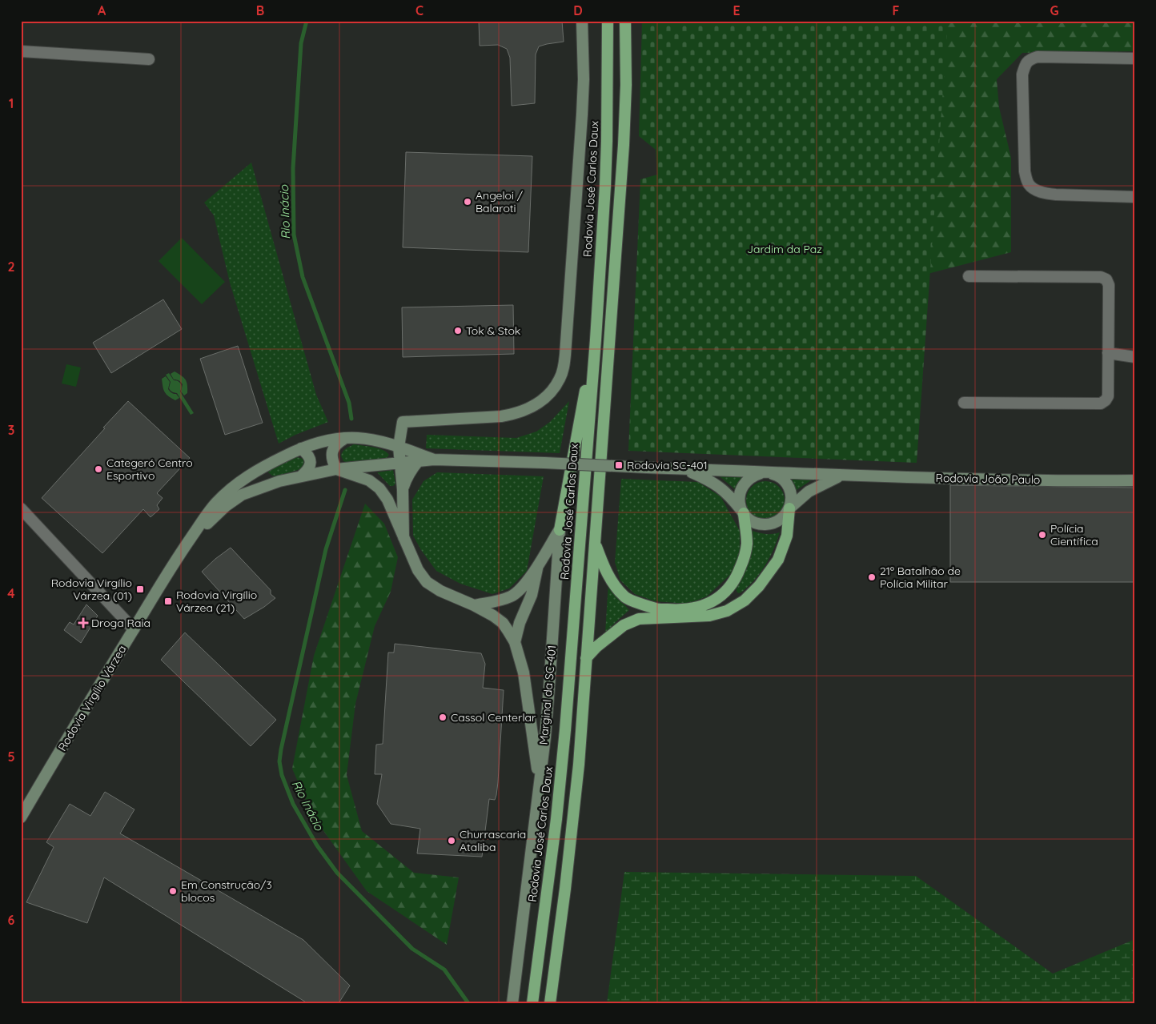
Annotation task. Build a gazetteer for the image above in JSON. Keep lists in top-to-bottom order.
{
  "streets": {
    "highway": ["Rodovia José Carlos Daux"],
    "main road": ["Rodovia João Paulo", "Marginal da SC-401", "Rodovia Virgílio Várzea"]
  },
  "crossings": [
    ["Rodovia João Paulo", "Rodovia Virgílio Várzea"]
  ],
  "water": ["Rio Inácio"],
  "parks": ["Jardim da Paz"],
  "places": {
    "other": [
      "Angeloi / Balaroti",
      "Tok & Stok",
      "Categeró Centro Esportivo",
      "Polícia Científica",
      "21º Batalhão de Polícia Militar",
      "Cassol Centerlar",
      "Churrascaria Ataliba",
      "Em Construção/3 blocos"
    ],
    "transit": ["Rodovia SC-401", "Rodovia Virgílio Várzea (01)", "Rodovia Virgílio Várzea (21)"],
    "health": ["Droga Raia"]
  },
  "grid": {
    "columns": [
      "A",
      "B",
      "C",
      "D",
      "E",
      "F",
      "G"
    ],
    "rows": [
      "1",
      "2",
      "3",
      "4",
      "5",
      "6"
    ]
  }
}
